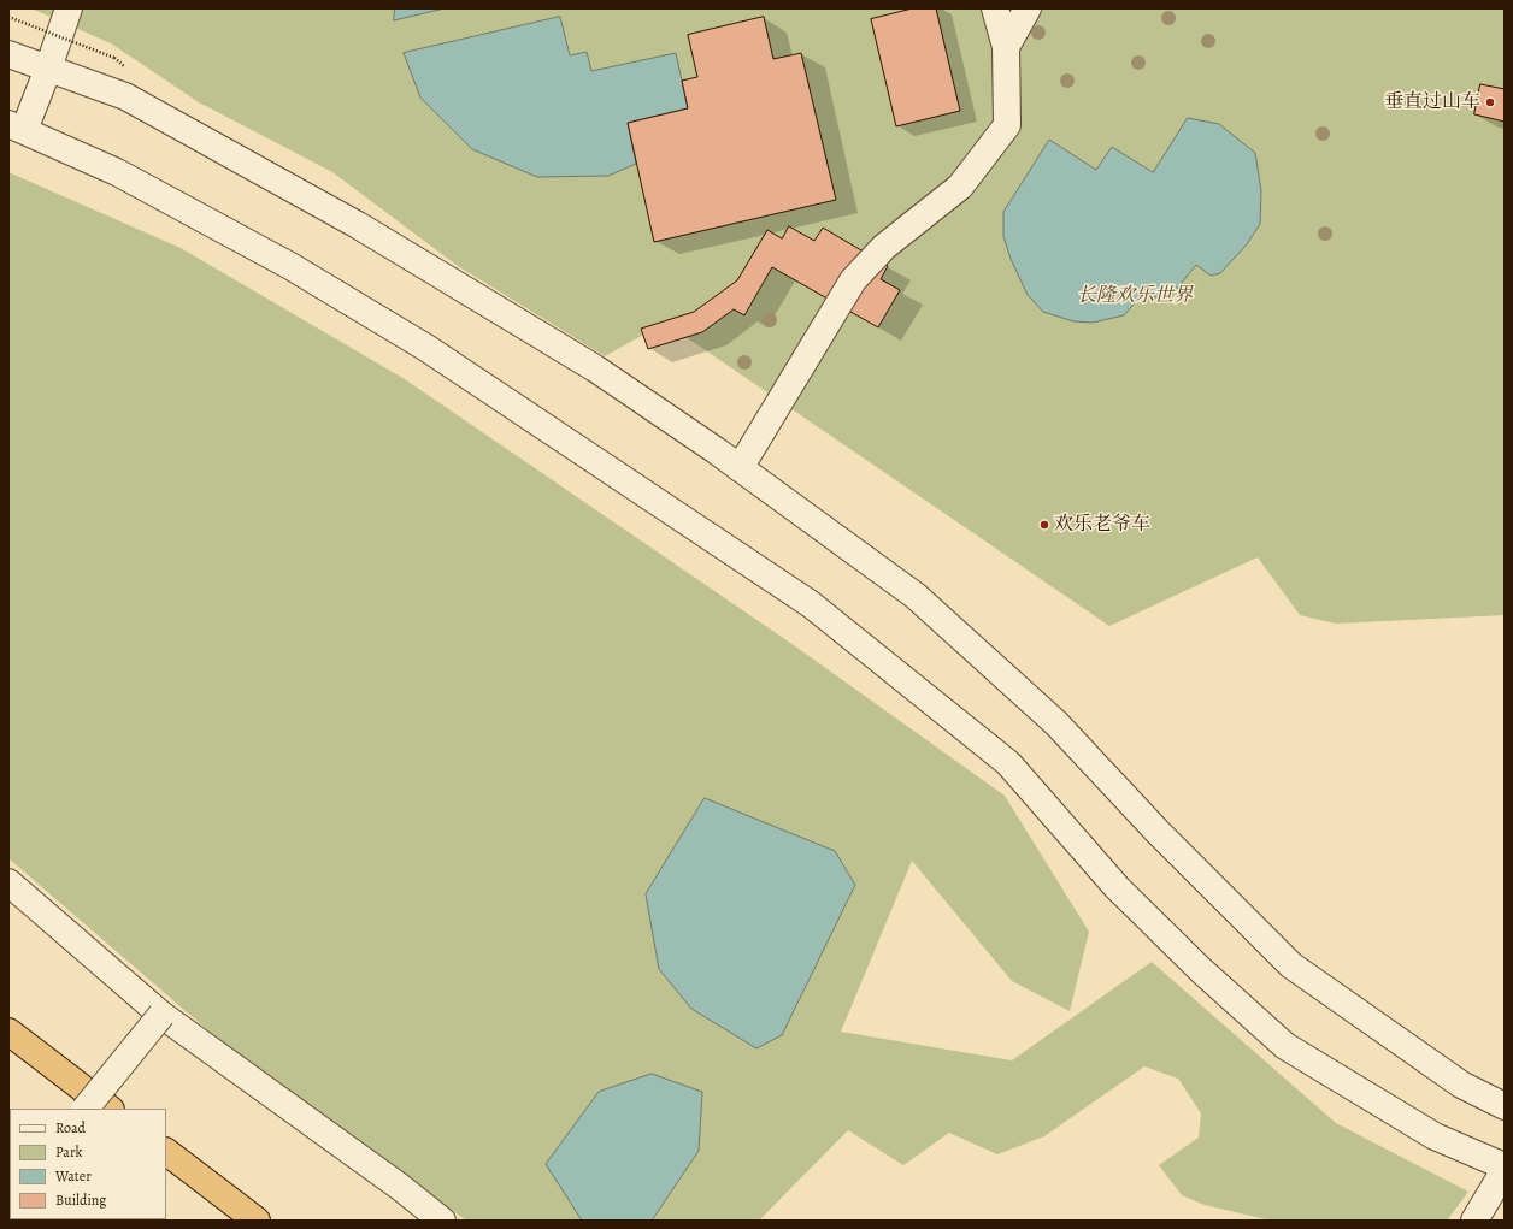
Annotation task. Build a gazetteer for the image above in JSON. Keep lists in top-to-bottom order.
{
  "parks": ["长隆欢乐世界"],
  "places": ["垂直过山车", "欢乐老爷车"],
  "legend": [
    "Road",
    "Park",
    "Water",
    "Building"
  ]
}
